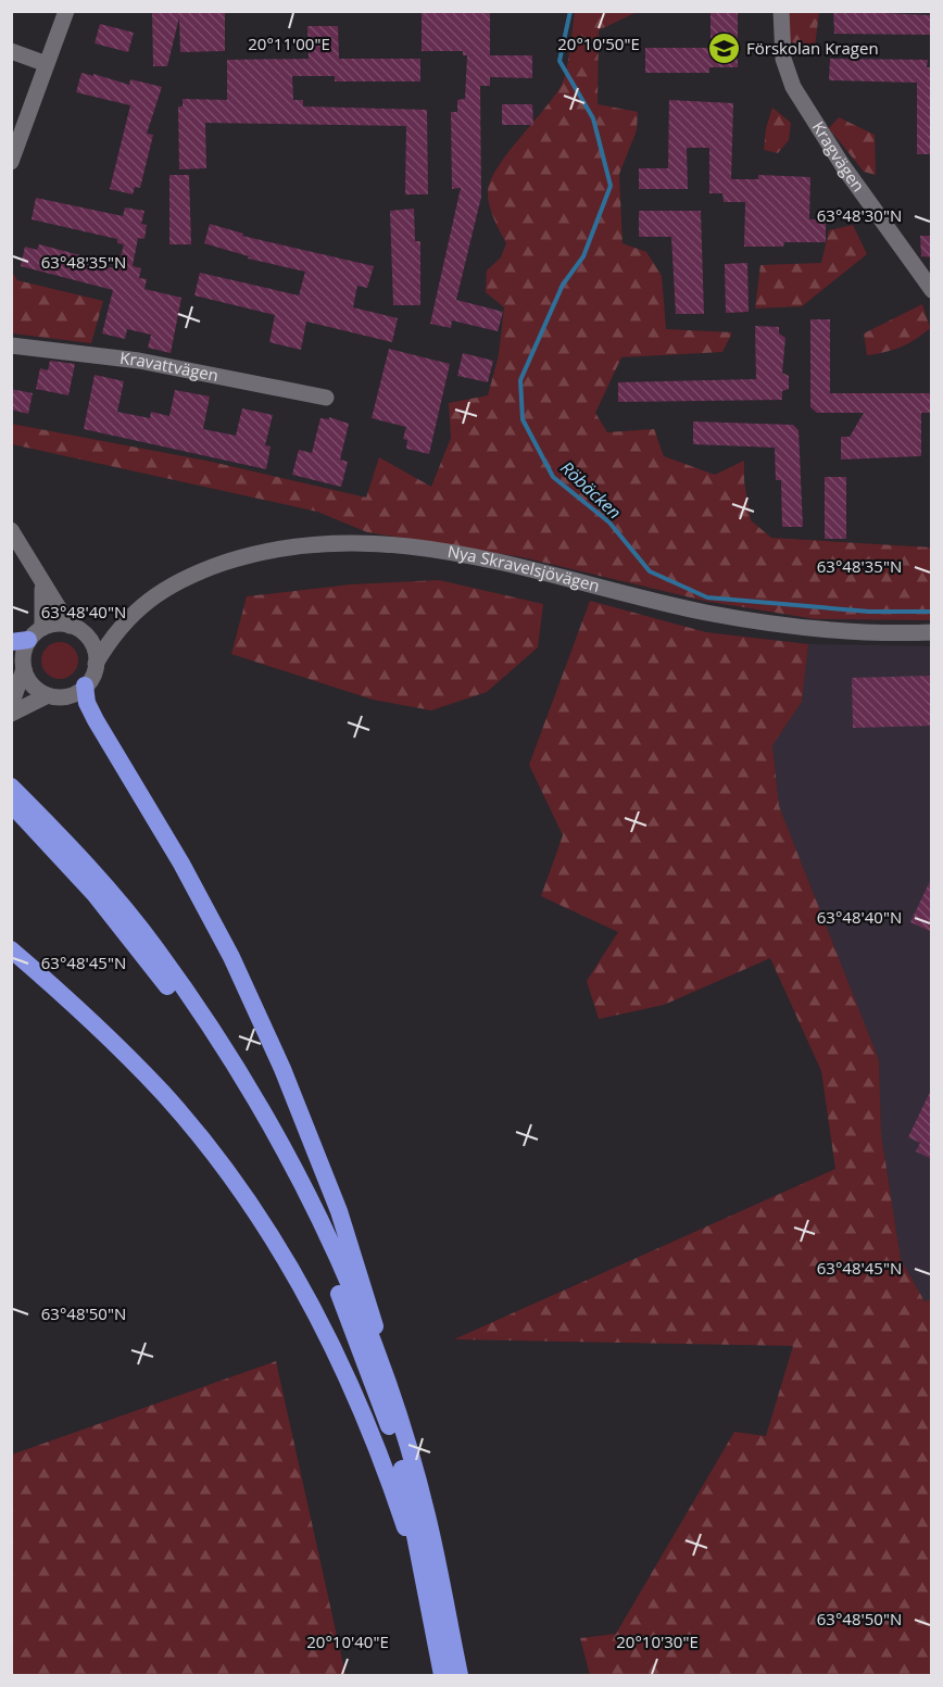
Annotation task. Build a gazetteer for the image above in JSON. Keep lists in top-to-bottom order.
{
  "streets": {
    "main road": ["Kragvägen", "Kravattvägen", "Nya Skravelsjövägen"]
  },
  "water": ["Röbäcken"],
  "places": {
    "school or university": ["Förskolan Kragen"]
  },
  "coordinates": [
    "20°11'00\"E",
    "20°10'50\"E",
    "63°48'30\"N",
    "63°48'35\"N",
    "63°48'40\"N",
    "63°48'45\"N",
    "63°48'50\"N",
    "20°10'40\"E",
    "20°10'30\"E"
  ]
}
